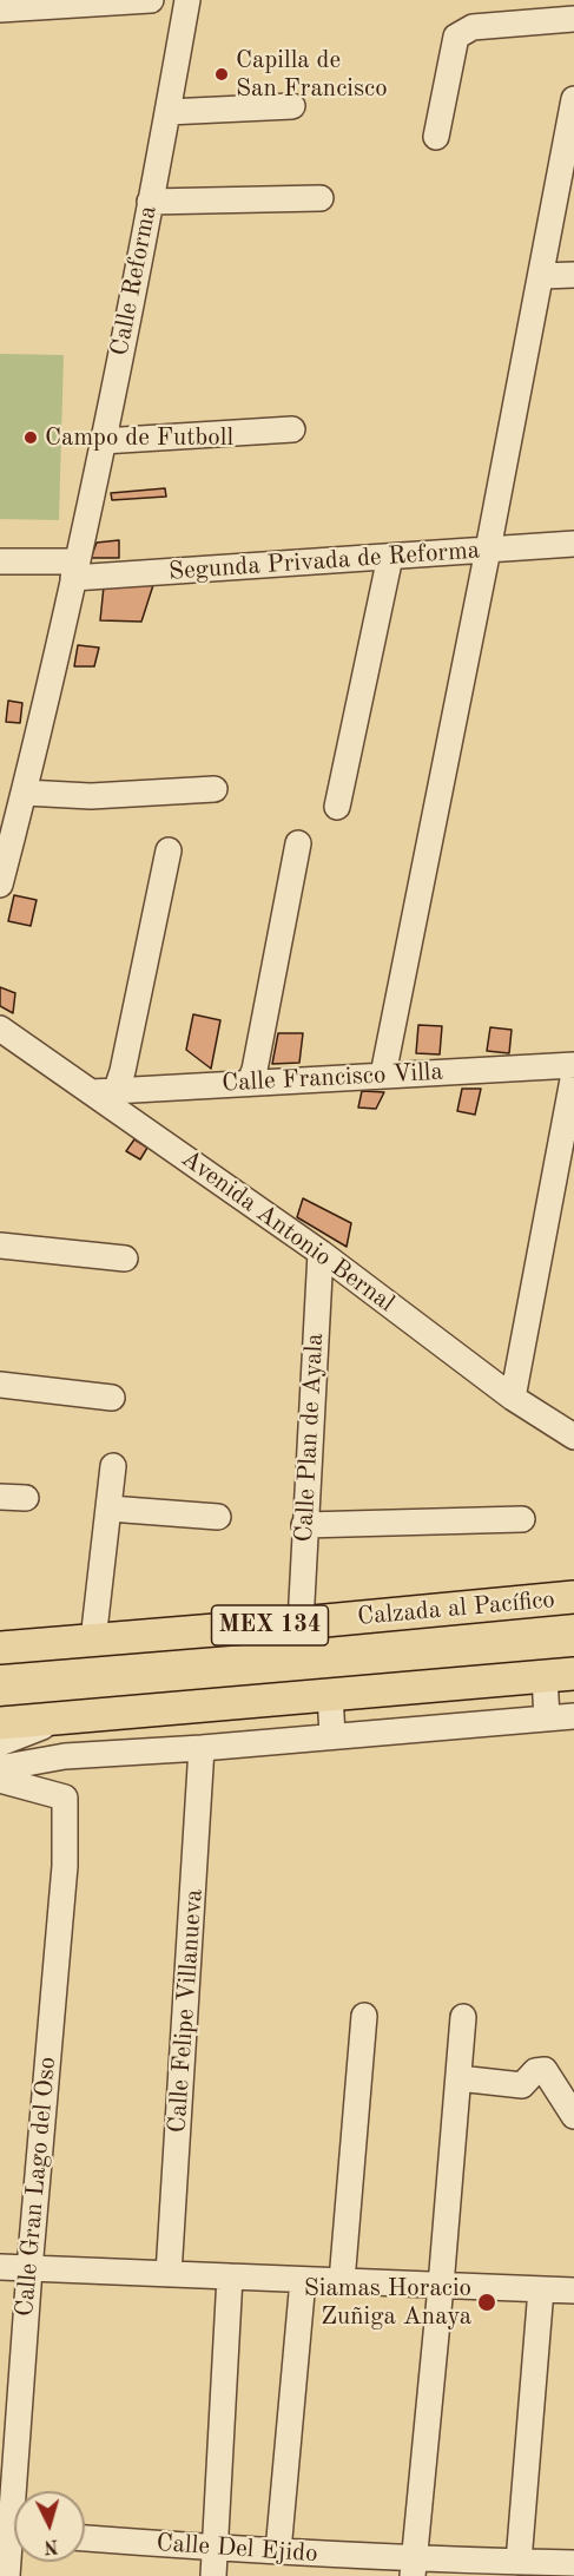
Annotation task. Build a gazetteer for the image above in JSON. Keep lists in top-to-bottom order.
{
  "streets": {
    "main road": ["Calzada al Pacífico", "MEX 134"],
    "street": [
      "Calle Reforma",
      "Segunda Privada de Reforma",
      "Calle Francisco Villa",
      "Avenida Antonio Bernal",
      "Calle Plan de Ayala",
      "Calle Felipe Villanueva",
      "Calle Gran Lago del Oso",
      "Calle Del Ejido"
    ]
  },
  "crossings": [
    ["Calle Reforma", "Segunda Privada de Reforma"],
    ["Calle Francisco Villa", "Avenida Antonio Bernal"],
    ["Avenida Antonio Bernal", "Calle Plan de Ayala"],
    ["Calle Plan de Ayala", "Calzada al Pacífico"]
  ],
  "places": ["Capilla de San Francisco", "Campo de Futboll", "Siamas Horacio Zuñiga Anaya"],
  "north": "bottom"
}
